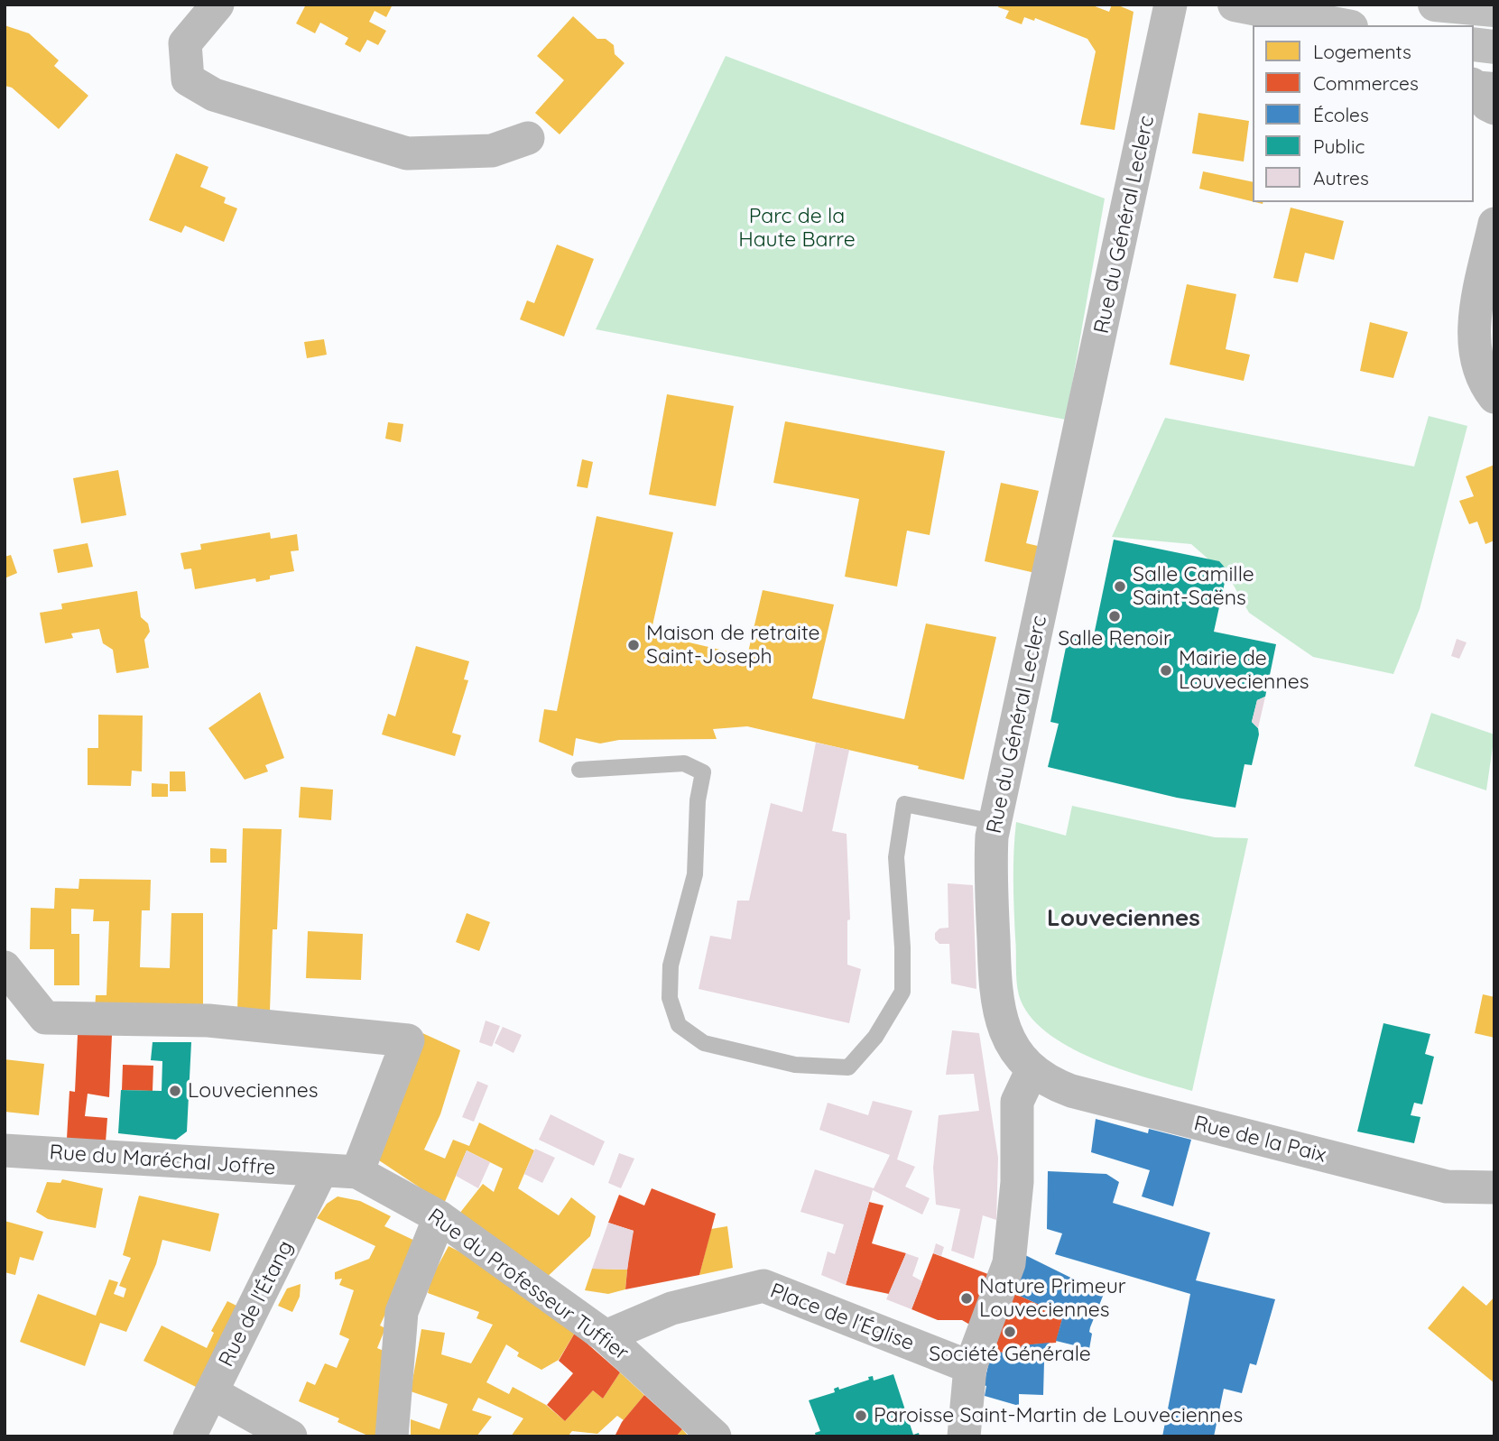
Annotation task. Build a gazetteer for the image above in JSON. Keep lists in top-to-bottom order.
{
  "streets": {
    "street": [
      "Rue du Général Leclerc",
      "Rue de la Paix",
      "Rue du Maréchal Joffre",
      "Rue du Professeur Tuffier",
      "Rue de l'Étang",
      "Place de l'Église"
    ]
  },
  "crossings": [
    ["Rue du Général Leclerc", "Rue de la Paix"],
    ["Rue du Maréchal Joffre", "Rue du Professeur Tuffier"],
    ["Rue du Maréchal Joffre", "Rue de l'Étang"],
    ["Rue du Professeur Tuffier", "Rue de l'Étang"],
    ["Rue du Professeur Tuffier", "Place de l'Église"]
  ],
  "districts": ["Louveciennes"],
  "parks": ["Parc de la Haute Barre"],
  "places": [
    "Salle Camille Saint-Saëns",
    "Salle Renoir",
    "Maison de retraite Saint-Joseph",
    "Mairie de Louveciennes",
    "Louveciennes",
    "Nature Primeur Louveciennes",
    "Société Générale",
    "Paroisse Saint-Martin de Louveciennes"
  ],
  "legend": [
    "Logements",
    "Commerces",
    "Écoles",
    "Public",
    "Autres"
  ]
}
